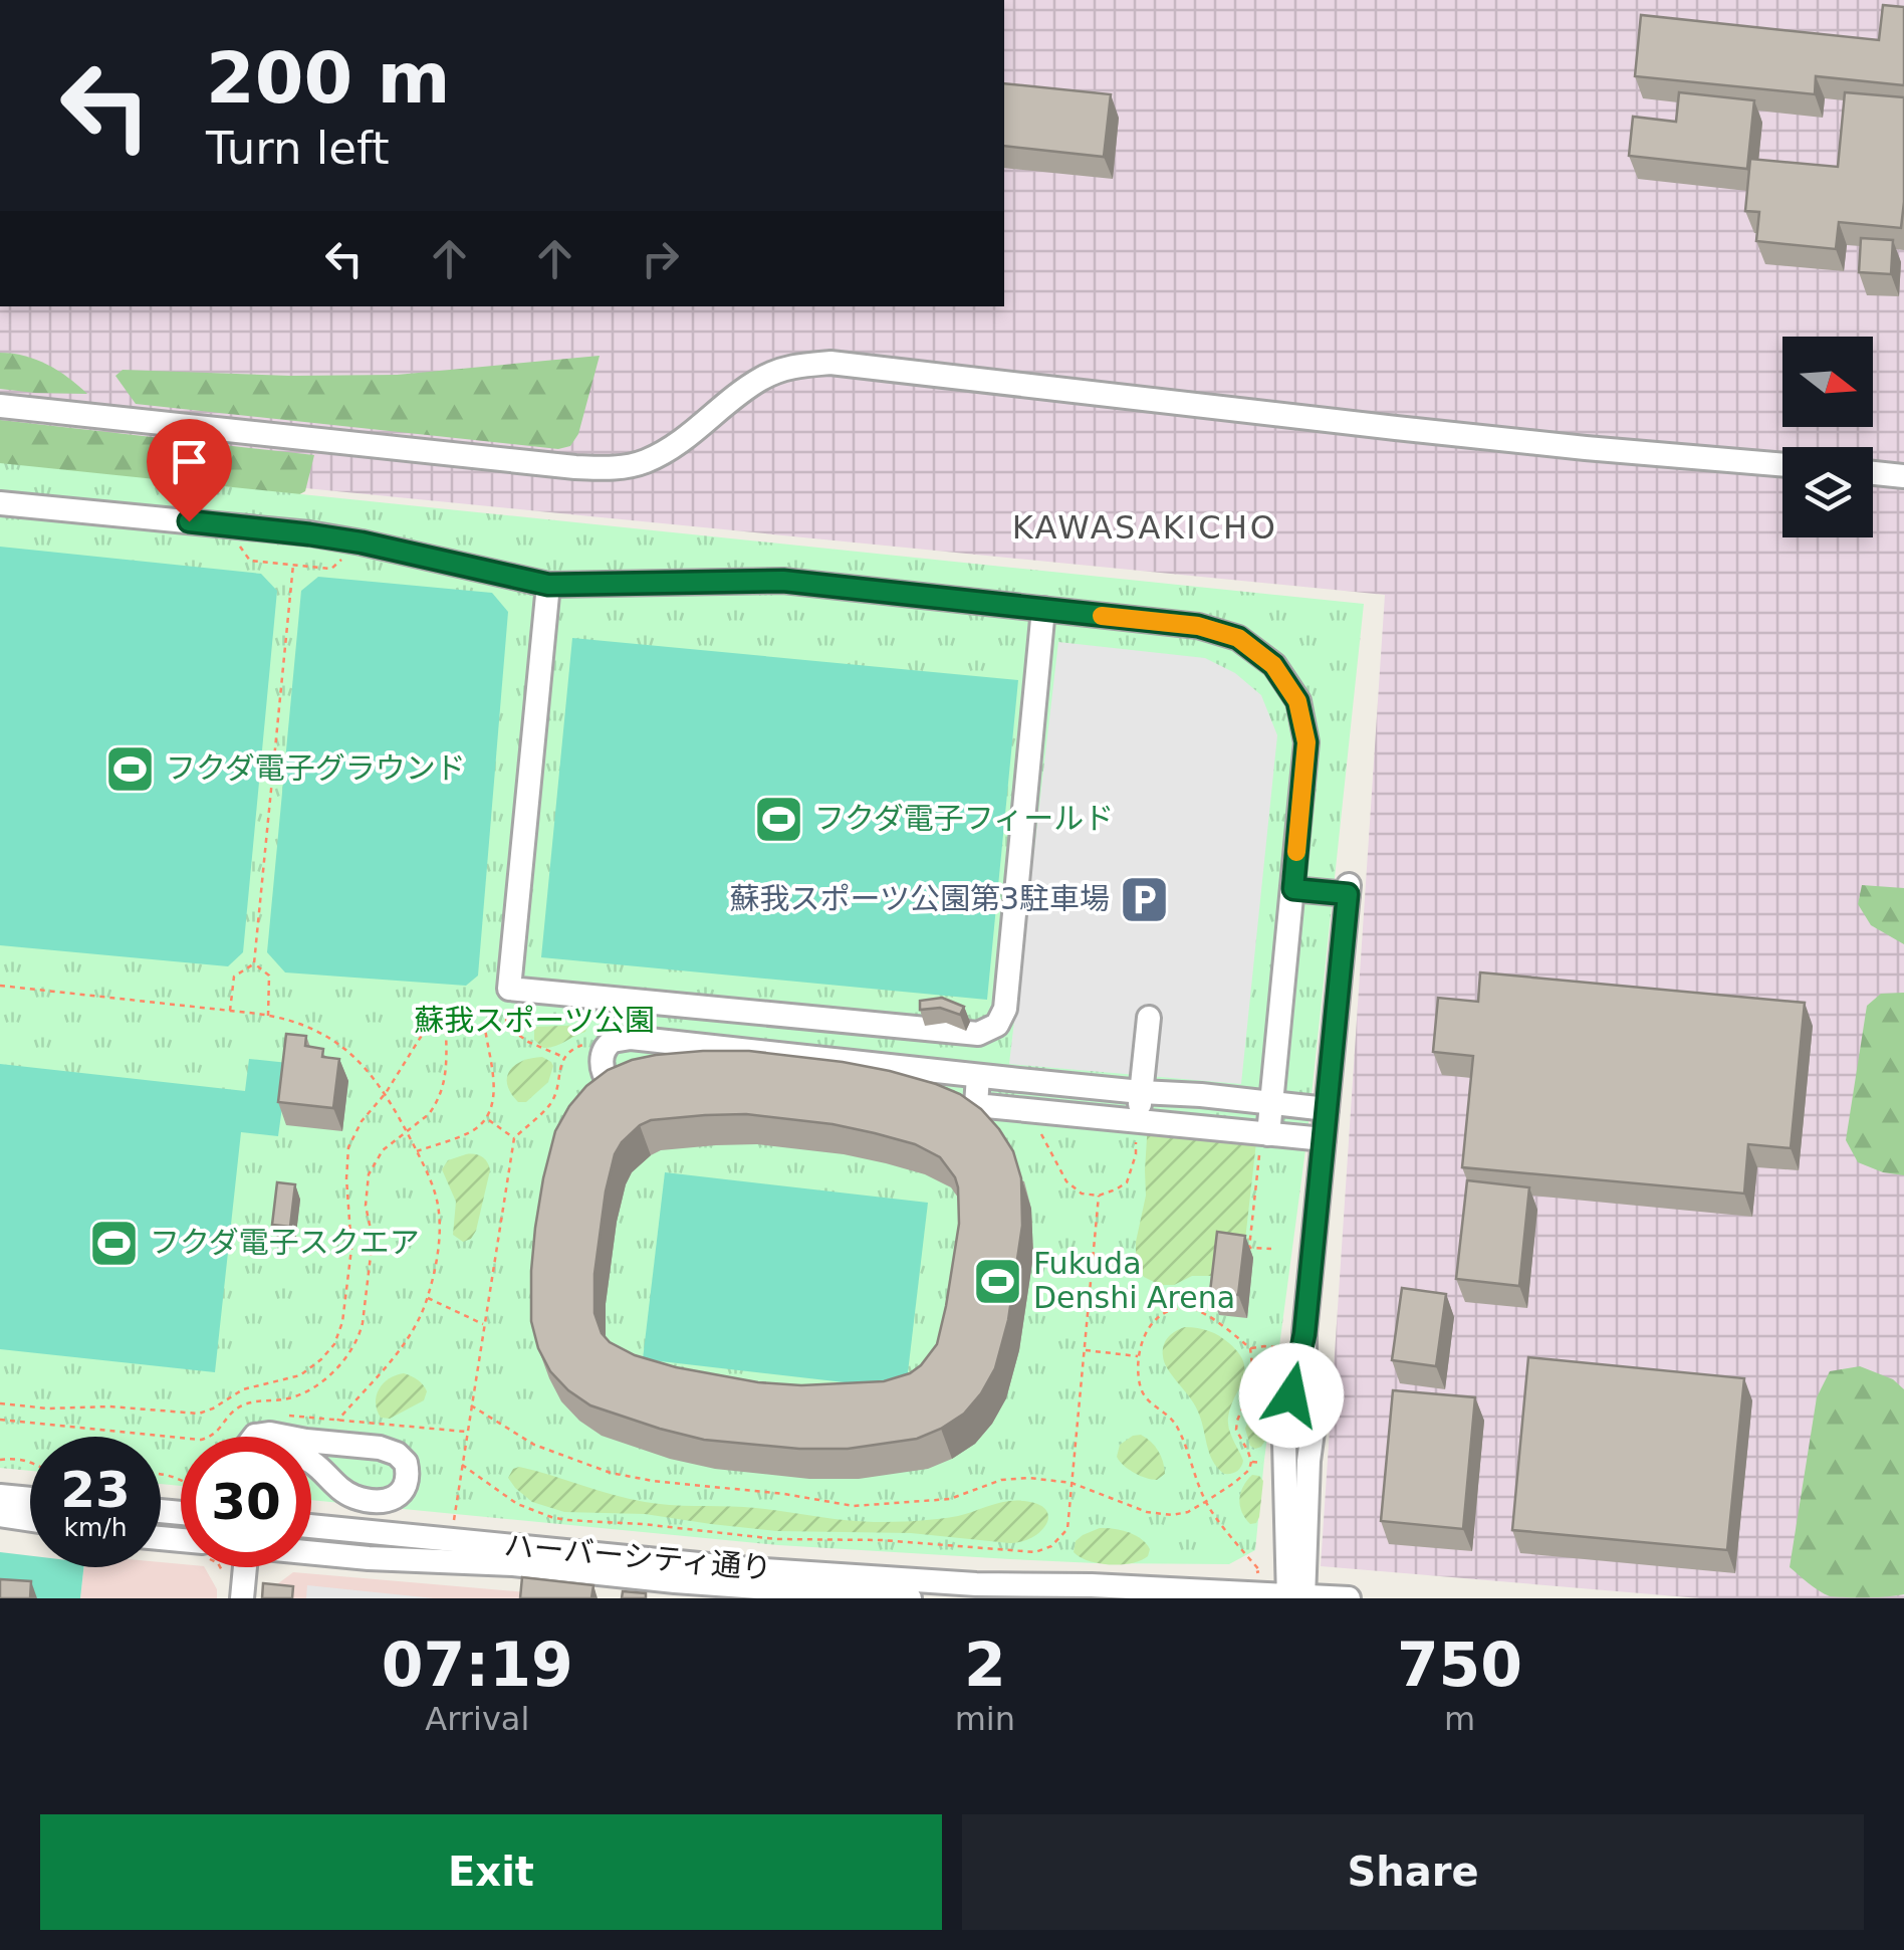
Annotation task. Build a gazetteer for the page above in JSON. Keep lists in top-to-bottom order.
{
  "streets": {
    "street": ["ハーバーシティ通り"]
  },
  "districts": ["KAWASAKICHO"],
  "parks": ["蘇我スポーツ公園"],
  "places": {
    "sports": [
      "フクダ電子グラウンド",
      "フクダ電子フィールド",
      "フクダ電子スクエア",
      "Fukuda Denshi Arena"
    ],
    "parking": ["蘇我スポーツ公園第3駐車場"]
  },
  "north": "right",
  "page": {
    "turn": ["200 m", "Turn left"],
    "speed": "23 km/h",
    "limit": "30",
    "eta": [
      "07:19",
      "Arrival",
      "2",
      "min",
      "750",
      "m"
    ],
    "buttons": ["Exit", "Share"]
  }
}
